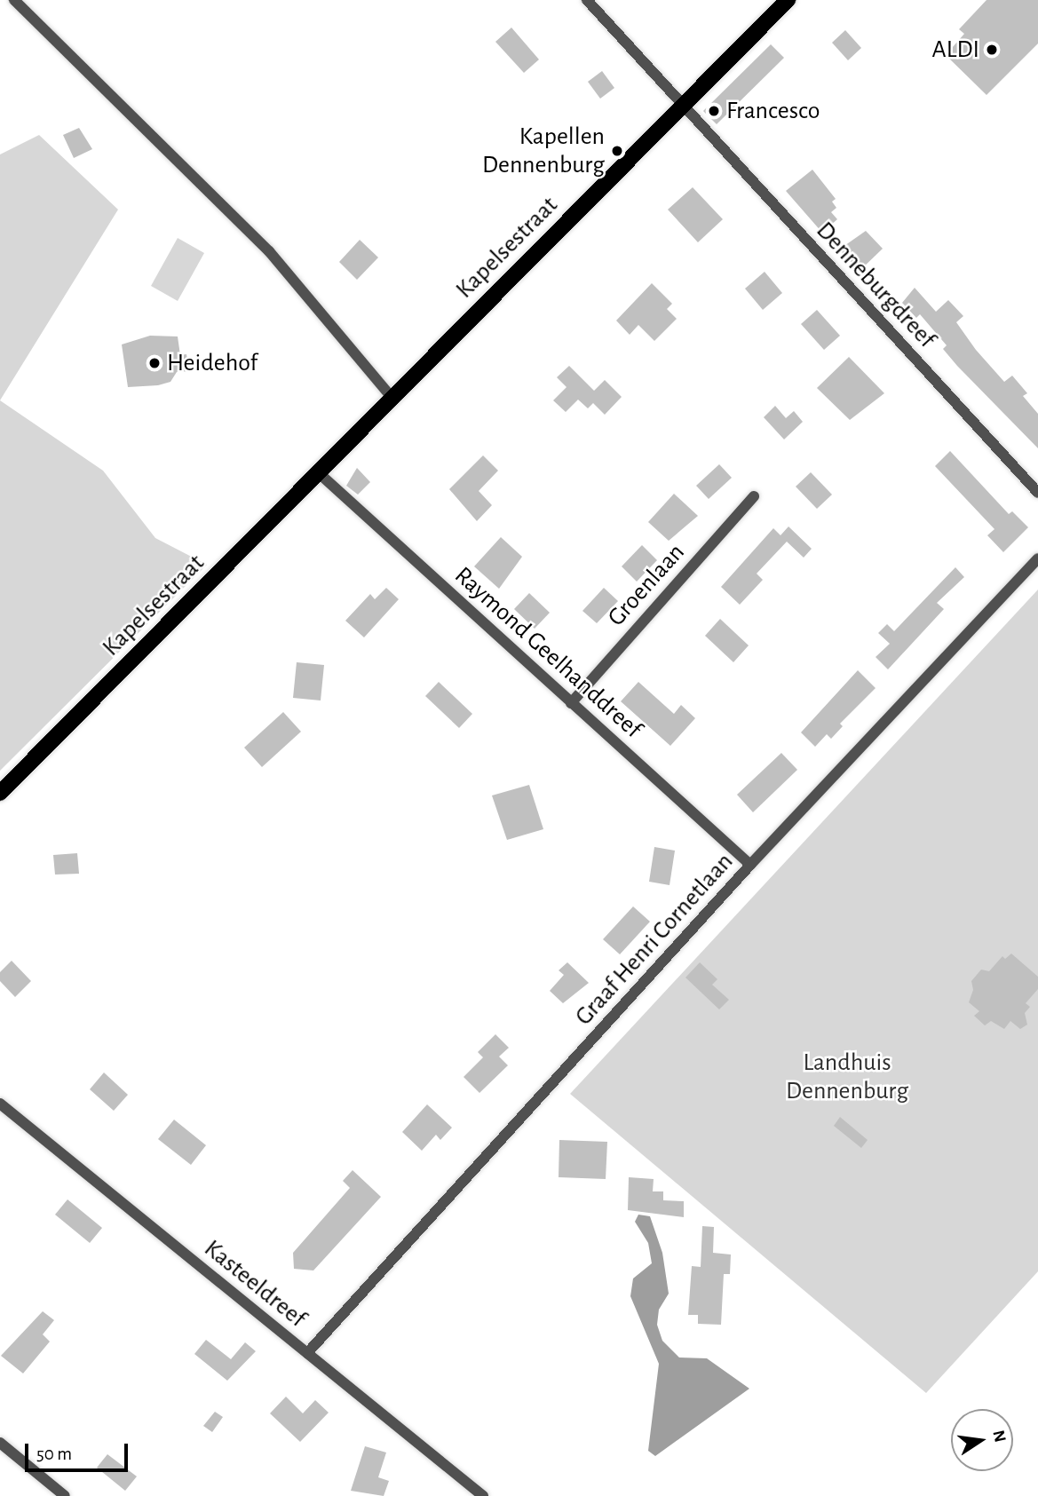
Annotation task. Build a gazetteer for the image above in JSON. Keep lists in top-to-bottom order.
{
  "streets": {
    "main road": ["Kapelsestraat"],
    "street": [
      "Denneburgdreef",
      "Groenlaan",
      "Raymond Geelhanddreef",
      "Graaf Henri Cornetlaan",
      "Kasteeldreef"
    ]
  },
  "crossings": [
    ["Kapelsestraat", "Denneburgdreef"],
    ["Kapelsestraat", "Raymond Geelhanddreef"],
    ["Groenlaan", "Raymond Geelhanddreef"],
    ["Raymond Geelhanddreef", "Graaf Henri Cornetlaan"],
    ["Graaf Henri Cornetlaan", "Kasteeldreef"]
  ],
  "parks": ["Landhuis Dennenburg"],
  "places": [
    "ALDI",
    "Francesco",
    "Kapellen Dennenburg",
    "Heidehof"
  ],
  "scale_bar": "50 m",
  "north": "right"
}
